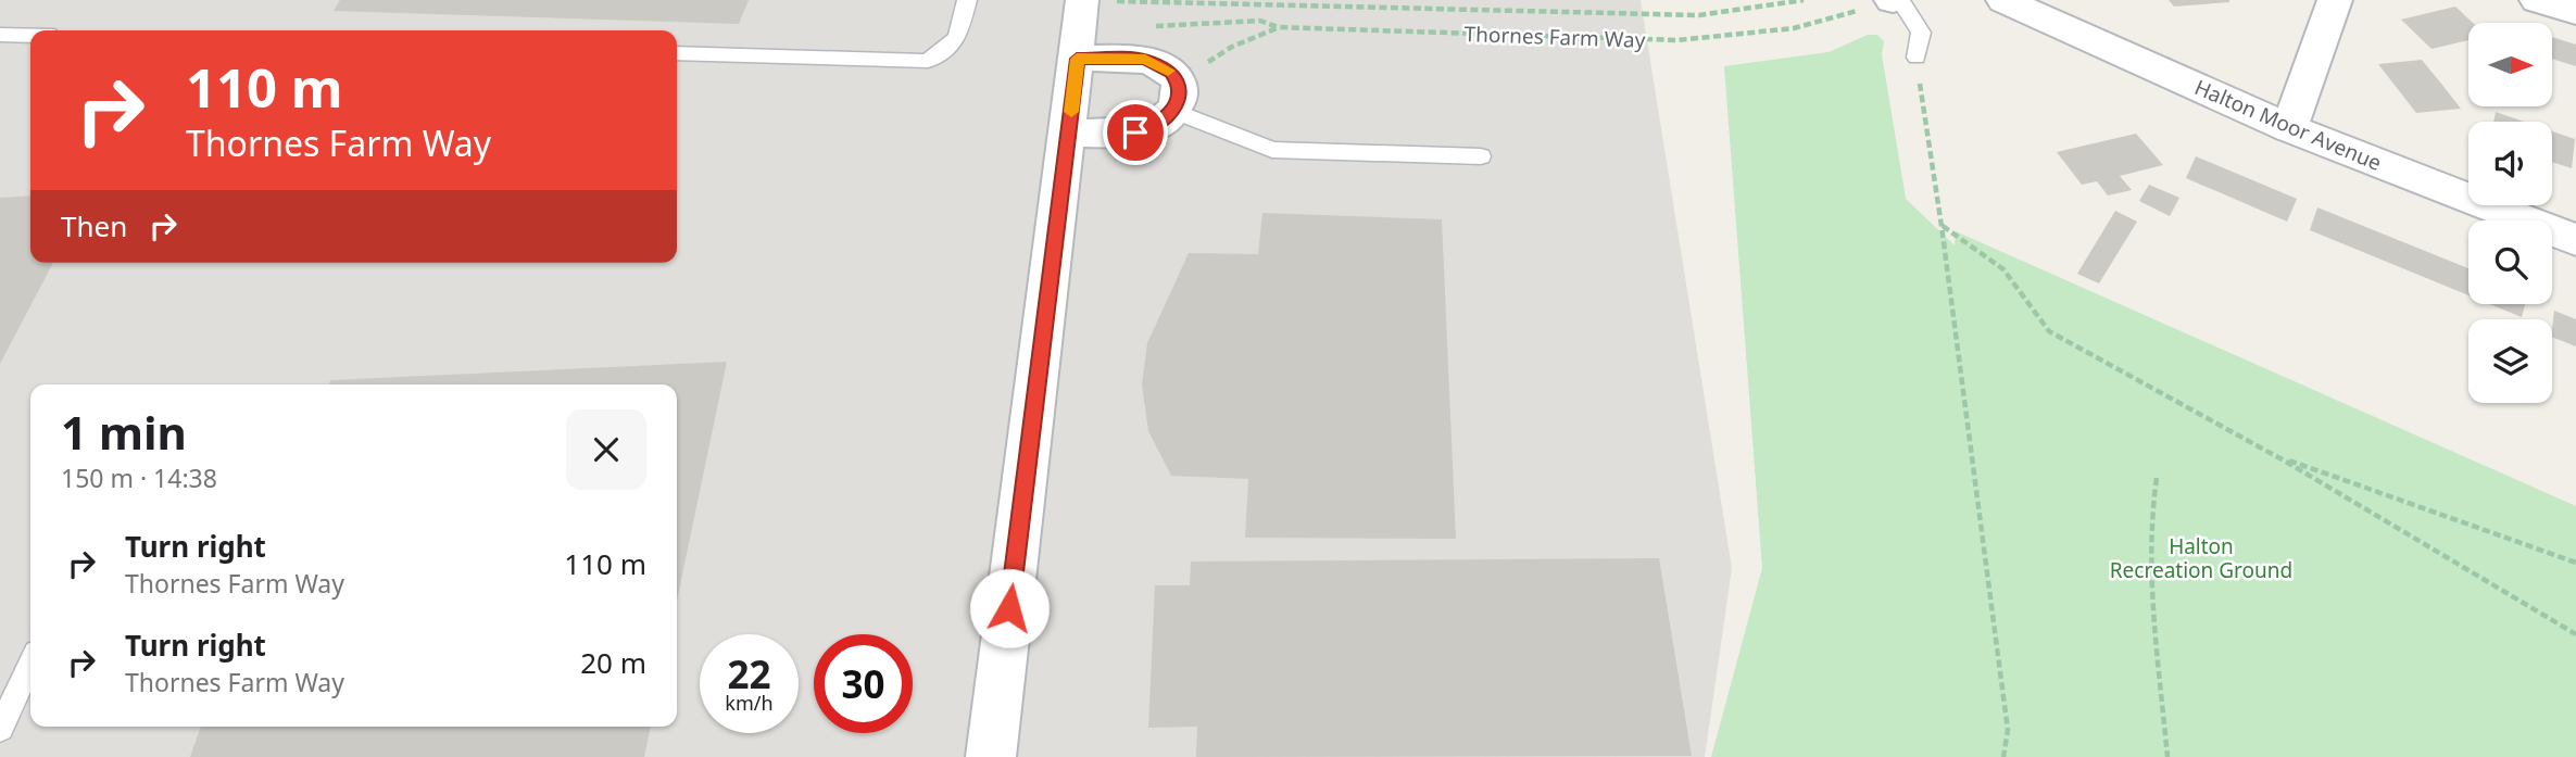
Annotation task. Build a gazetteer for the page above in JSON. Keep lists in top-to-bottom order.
{
  "streets": {
    "street": ["Halton Moor Avenue"],
    "path": ["Thornes Farm Way"]
  },
  "parks": ["Halton Recreation Ground"],
  "north": "right",
  "page": {
    "turn": ["110 m", "Thornes Farm Way"],
    "then": "Then",
    "heading": ["1 min", "150 m · 14:38"],
    "list": [
      {
        "name": "Turn right",
        "note": "Thornes Farm Way",
        "value": "110 m"
      },
      {
        "name": "Turn right",
        "note": "Thornes Farm Way",
        "value": "20 m"
      }
    ],
    "speed": "22 km/h",
    "limit": "30"
  }
}
